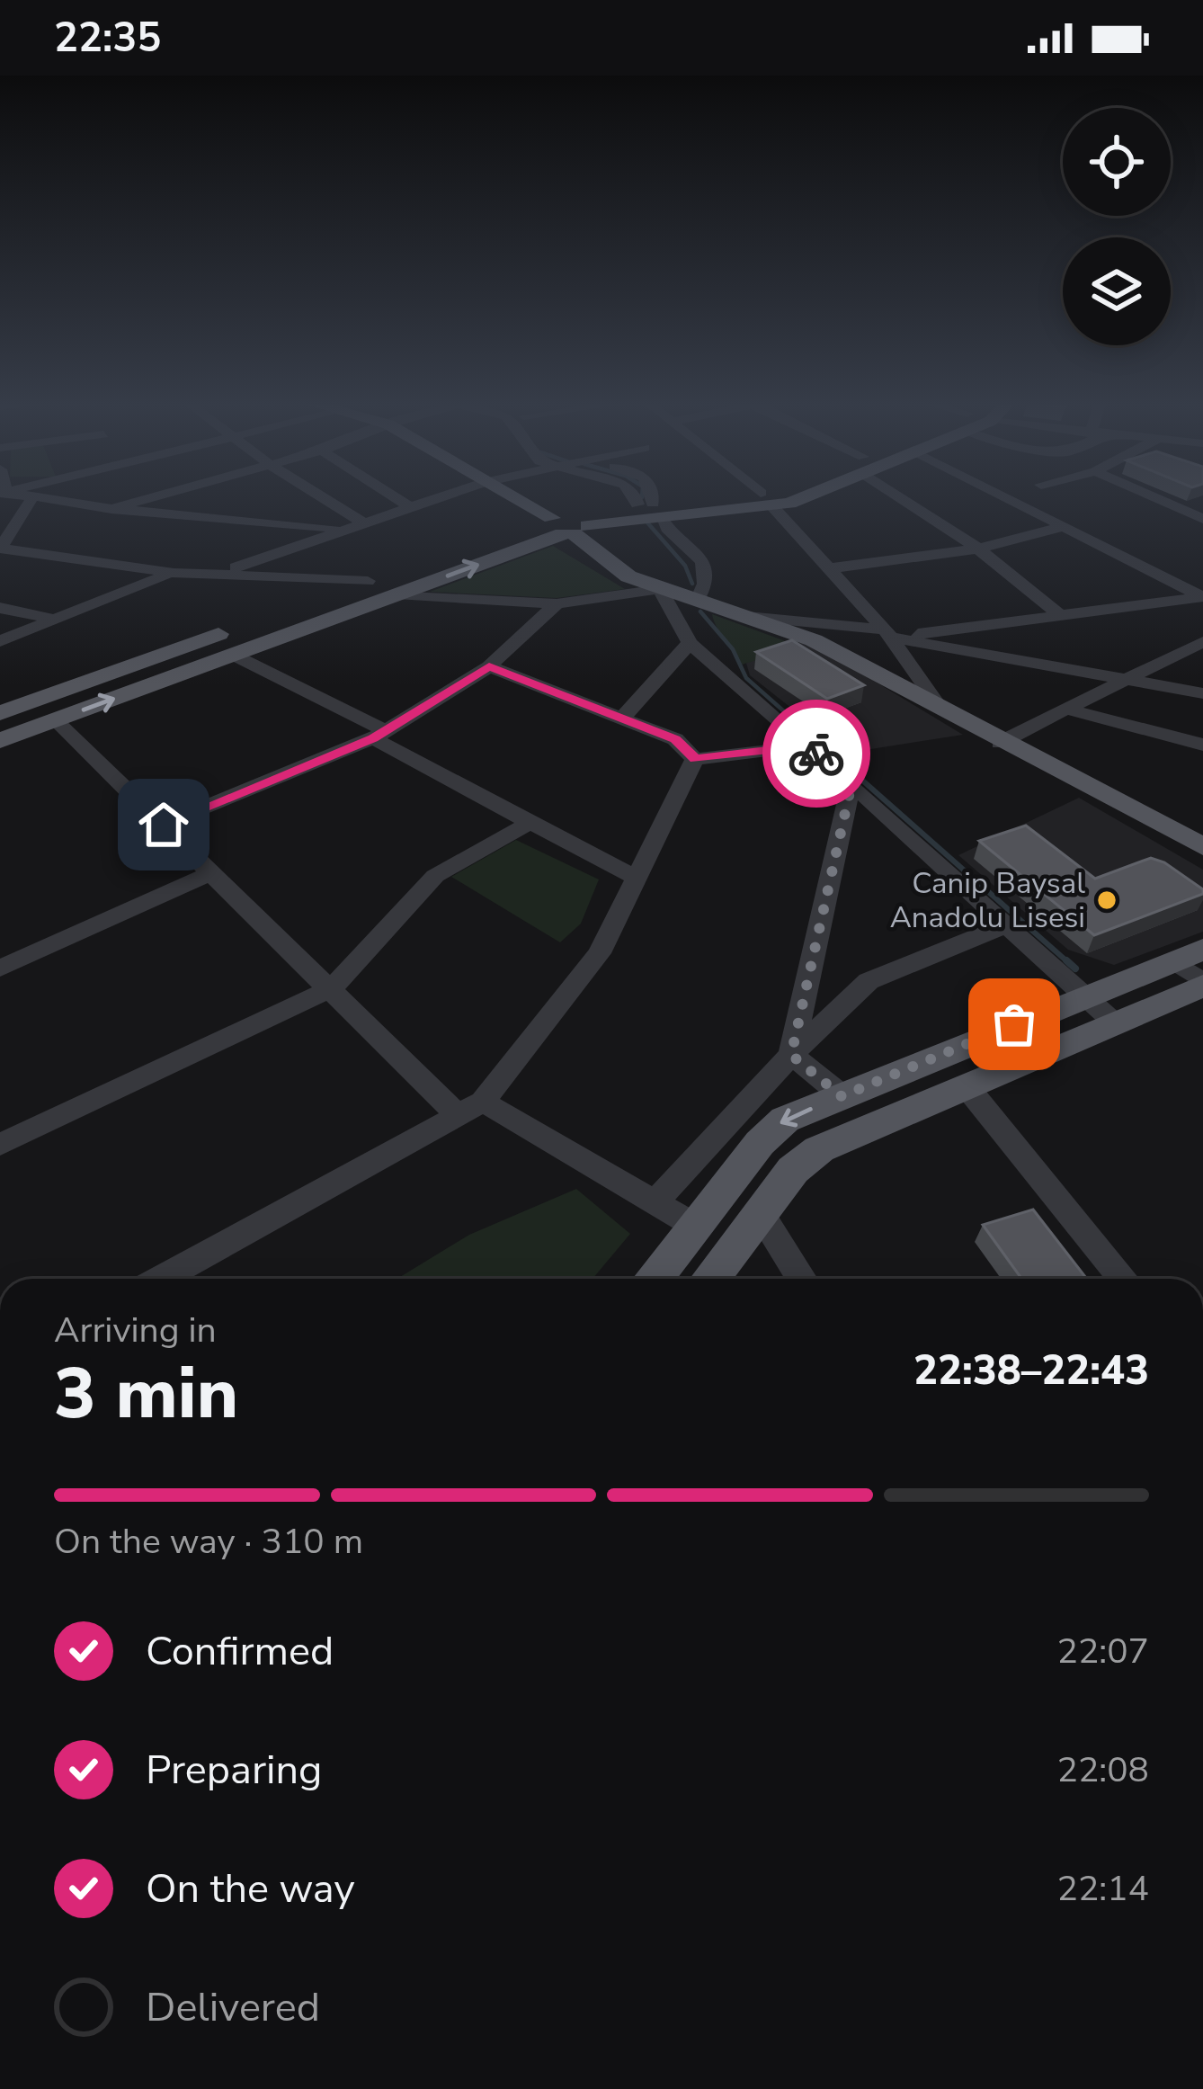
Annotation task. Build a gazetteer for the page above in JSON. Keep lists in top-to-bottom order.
{
  "places": ["Canip Baysal Anadolu Lisesi"],
  "page": {
    "status": "22:35",
    "heading": ["3 min", "Arriving in", "22:38–22:43"],
    "bar": "On the way · 310 m",
    "list": [
      ["Confirmed", "22:07"],
      ["Preparing", "22:08"],
      ["On the way", "22:14"],
      "Delivered"
    ]
  }
}
